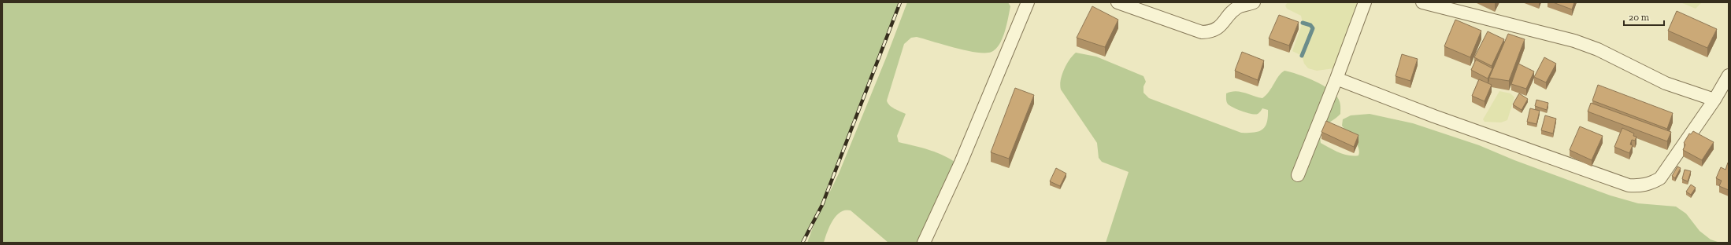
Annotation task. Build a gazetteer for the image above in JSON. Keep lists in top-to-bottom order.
{
  "scale_bar": "20 m"
}
